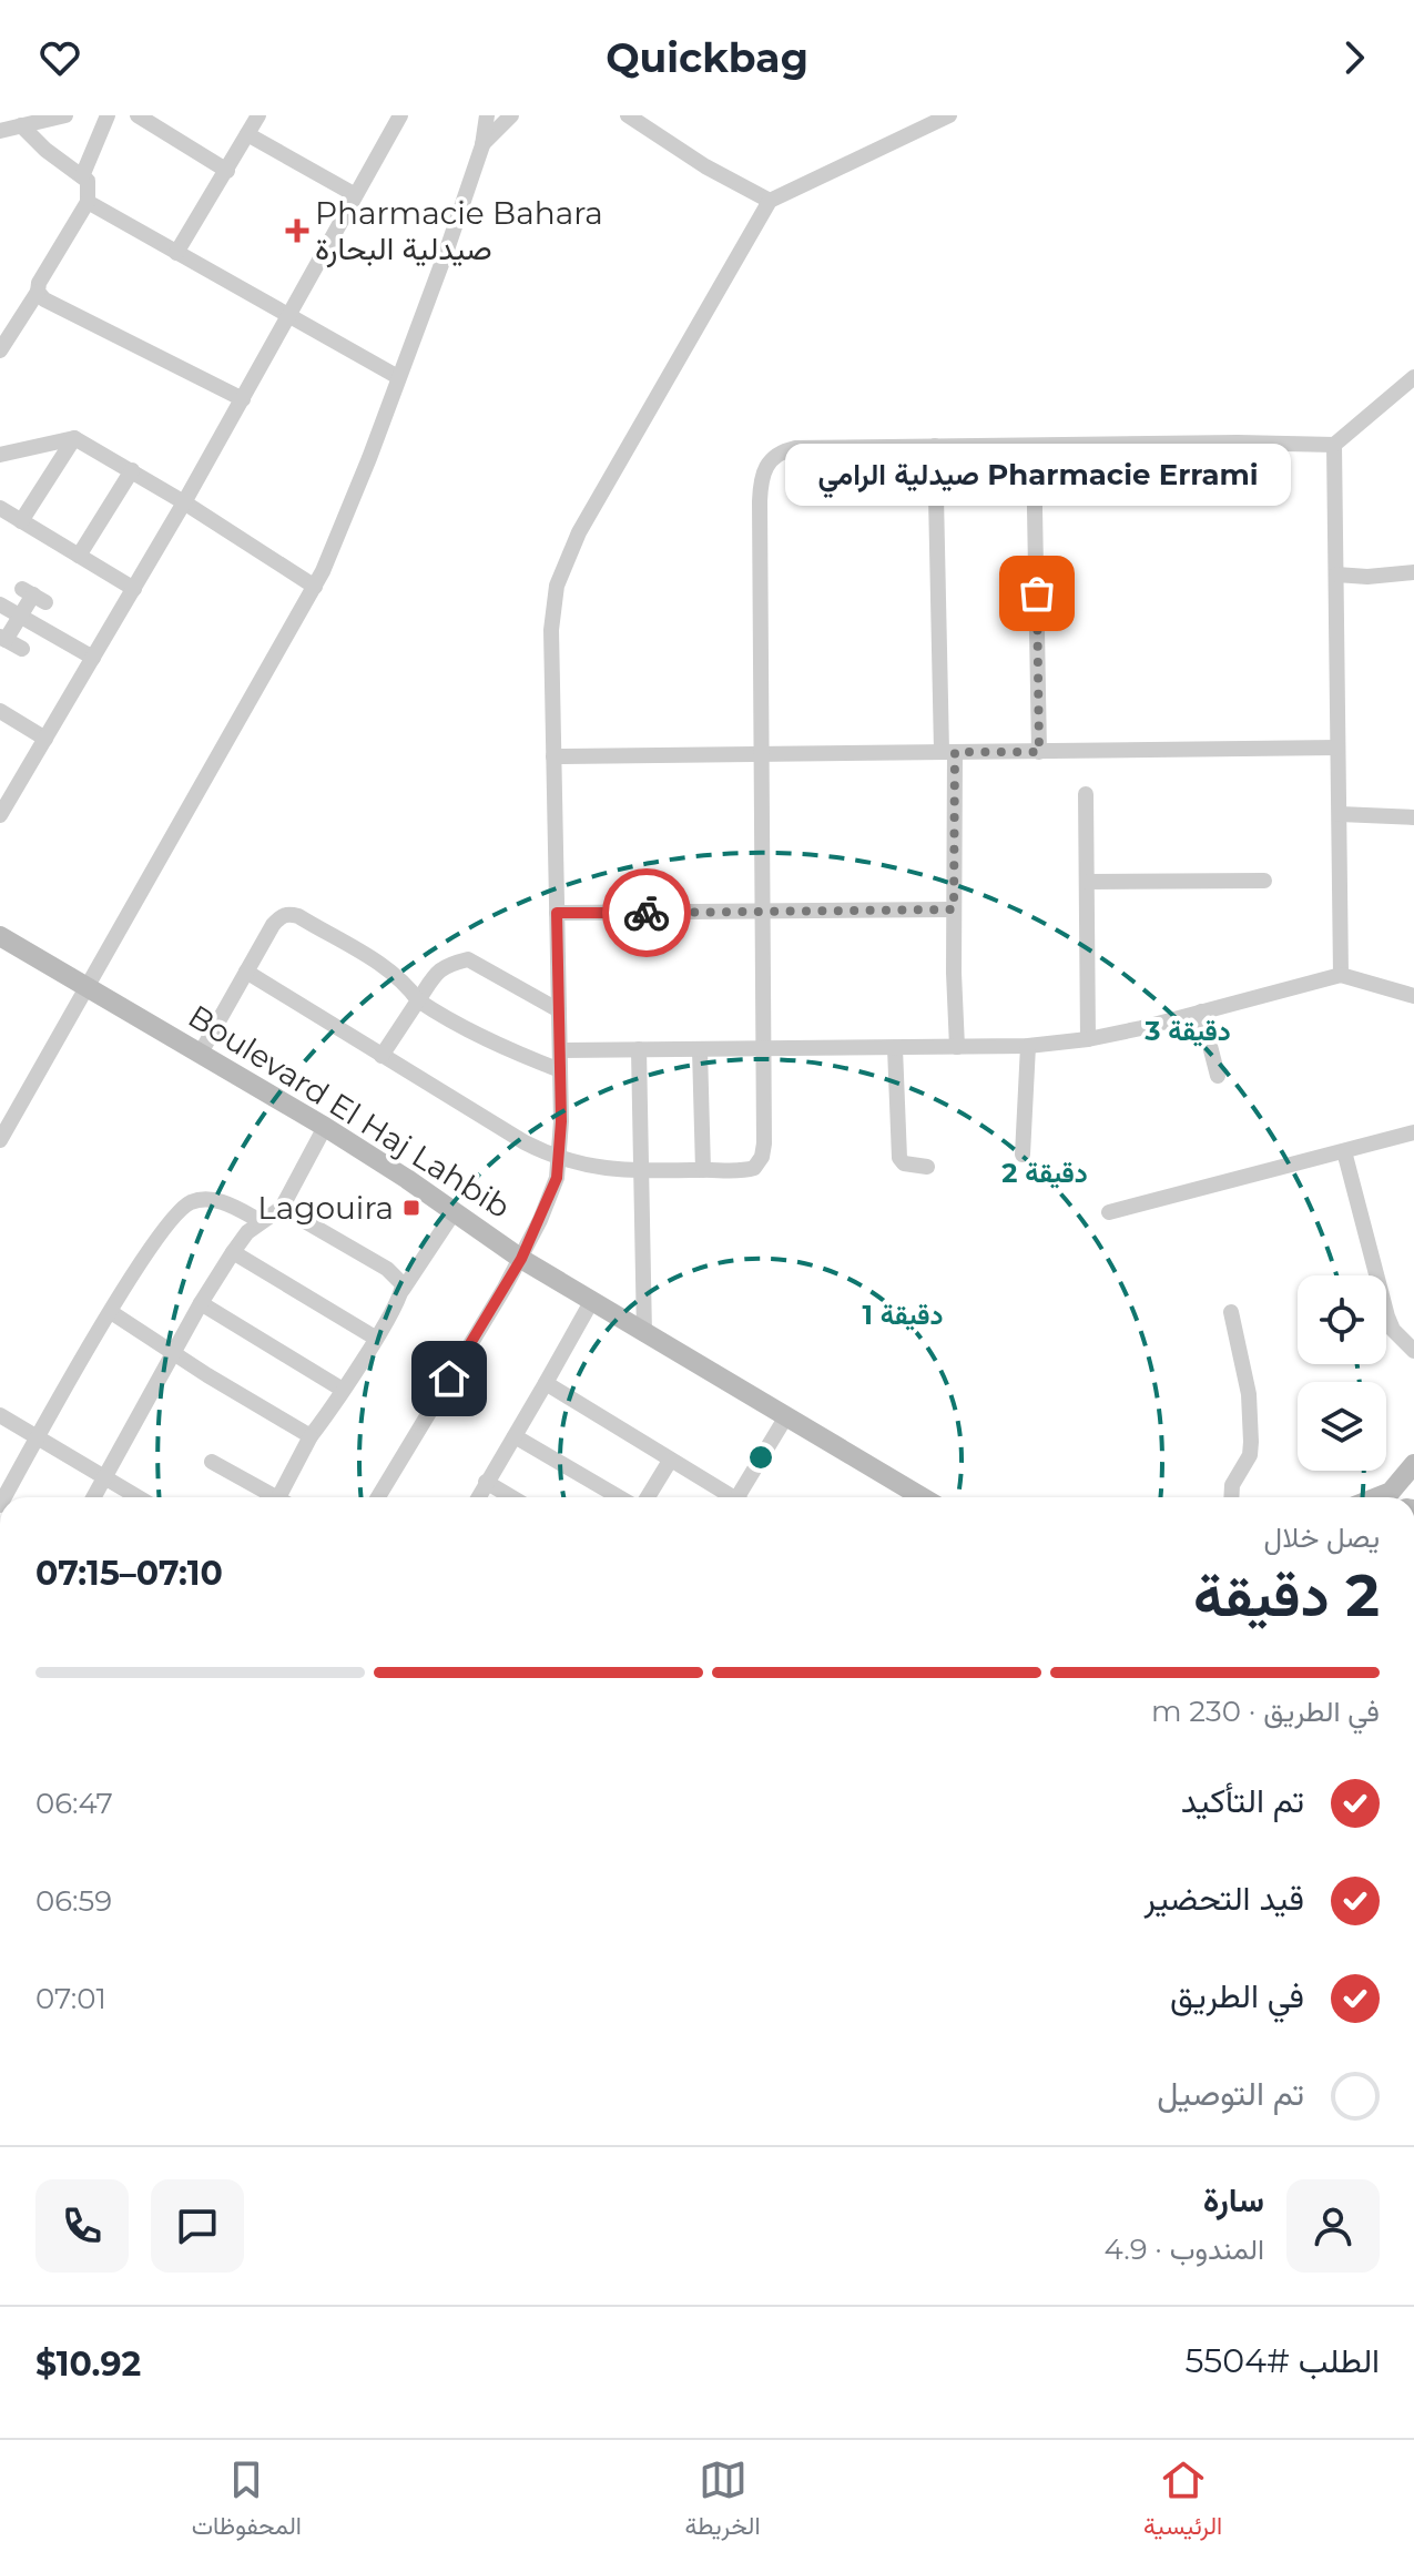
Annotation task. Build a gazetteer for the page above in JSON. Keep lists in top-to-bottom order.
{
  "streets": {
    "street": ["Boulevard El Haj Lahbib"]
  },
  "places": {
    "health": ["Pharmacie Bahara صيدلية البحارة"],
    "other": ["Pharmacie Errami صيدلية الرامي"],
    "transit": ["Lagouira"]
  },
  "page": {
    "header": "Quickbag",
    "bubble": "Pharmacie Errami صيدلية الرامي",
    "heading": ["2 دقيقة", "يصل خلال", "07:10–07:15"],
    "panel": [
      "سارة",
      "المندوب · 4.9",
      "الطلب #5504",
      "$10.92"
    ],
    "bar": "في الطريق · 230 m",
    "list": [
      ["تم التأكيد", "06:47"],
      ["قيد التحضير", "06:59"],
      ["في الطريق", "07:01"],
      "تم التوصيل"
    ],
    "tabs": ["الرئيسية", "الخريطة", "المحفوظات"]
  },
  "rings": ["3 دقيقة", "2 دقيقة", "1 دقيقة"]
}
